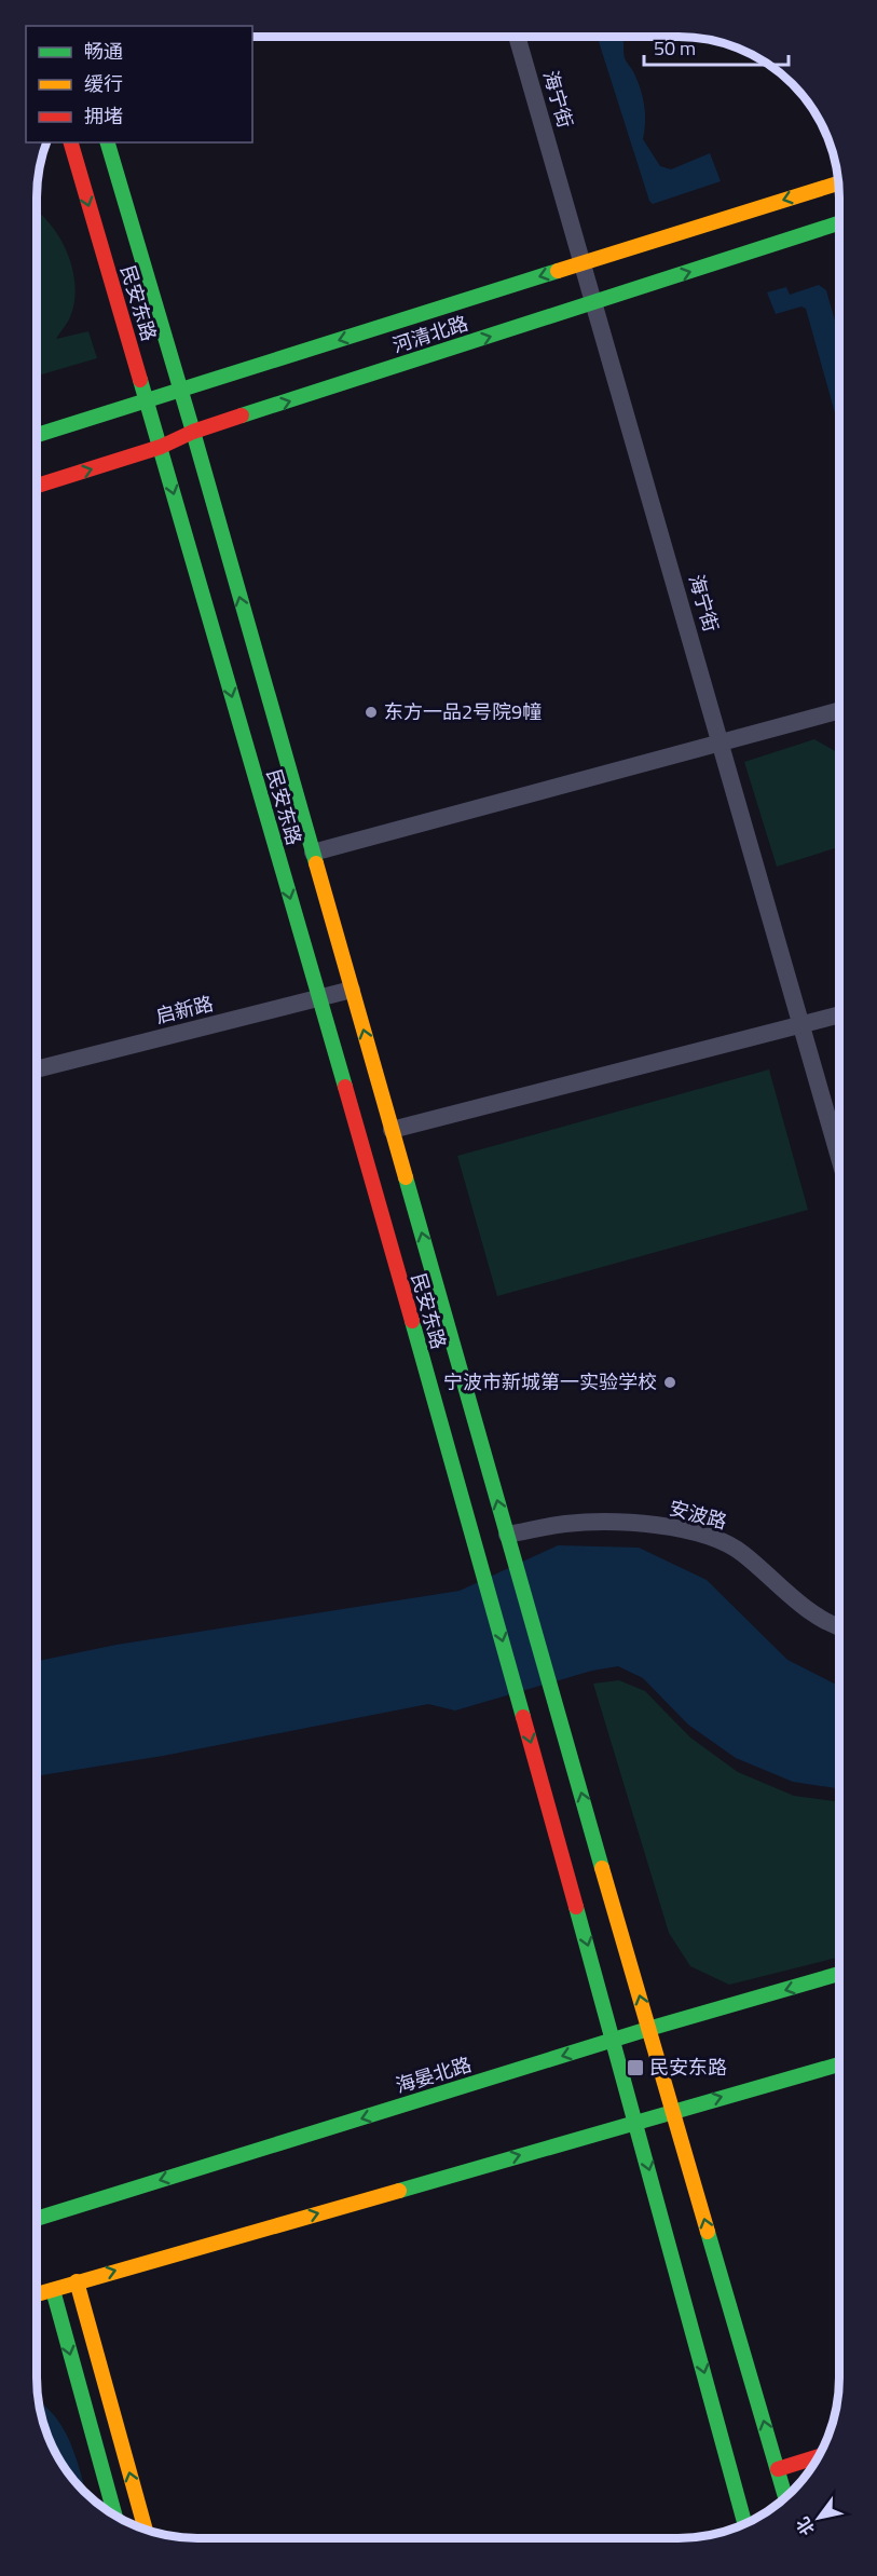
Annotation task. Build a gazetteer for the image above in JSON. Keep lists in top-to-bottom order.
{
  "streets": {
    "main road": ["民安东路", "河清北路", "海晏北路"],
    "street": ["海宁街", "启新路", "安波路"]
  },
  "crossings": [
    ["海宁街", "河清北路"],
    ["民安东路", "河清北路"],
    ["民安东路", "启新路"],
    ["民安东路", "安波路"],
    ["民安东路", "海晏北路"]
  ],
  "places": {
    "other": ["东方一品2号院9幢", "宁波市新城第一实验学校"],
    "transit": ["民安东路"]
  },
  "legend": ["畅通", "缓行", "拥堵"],
  "scale_bar": "50 m",
  "north": "bottom left"
}
